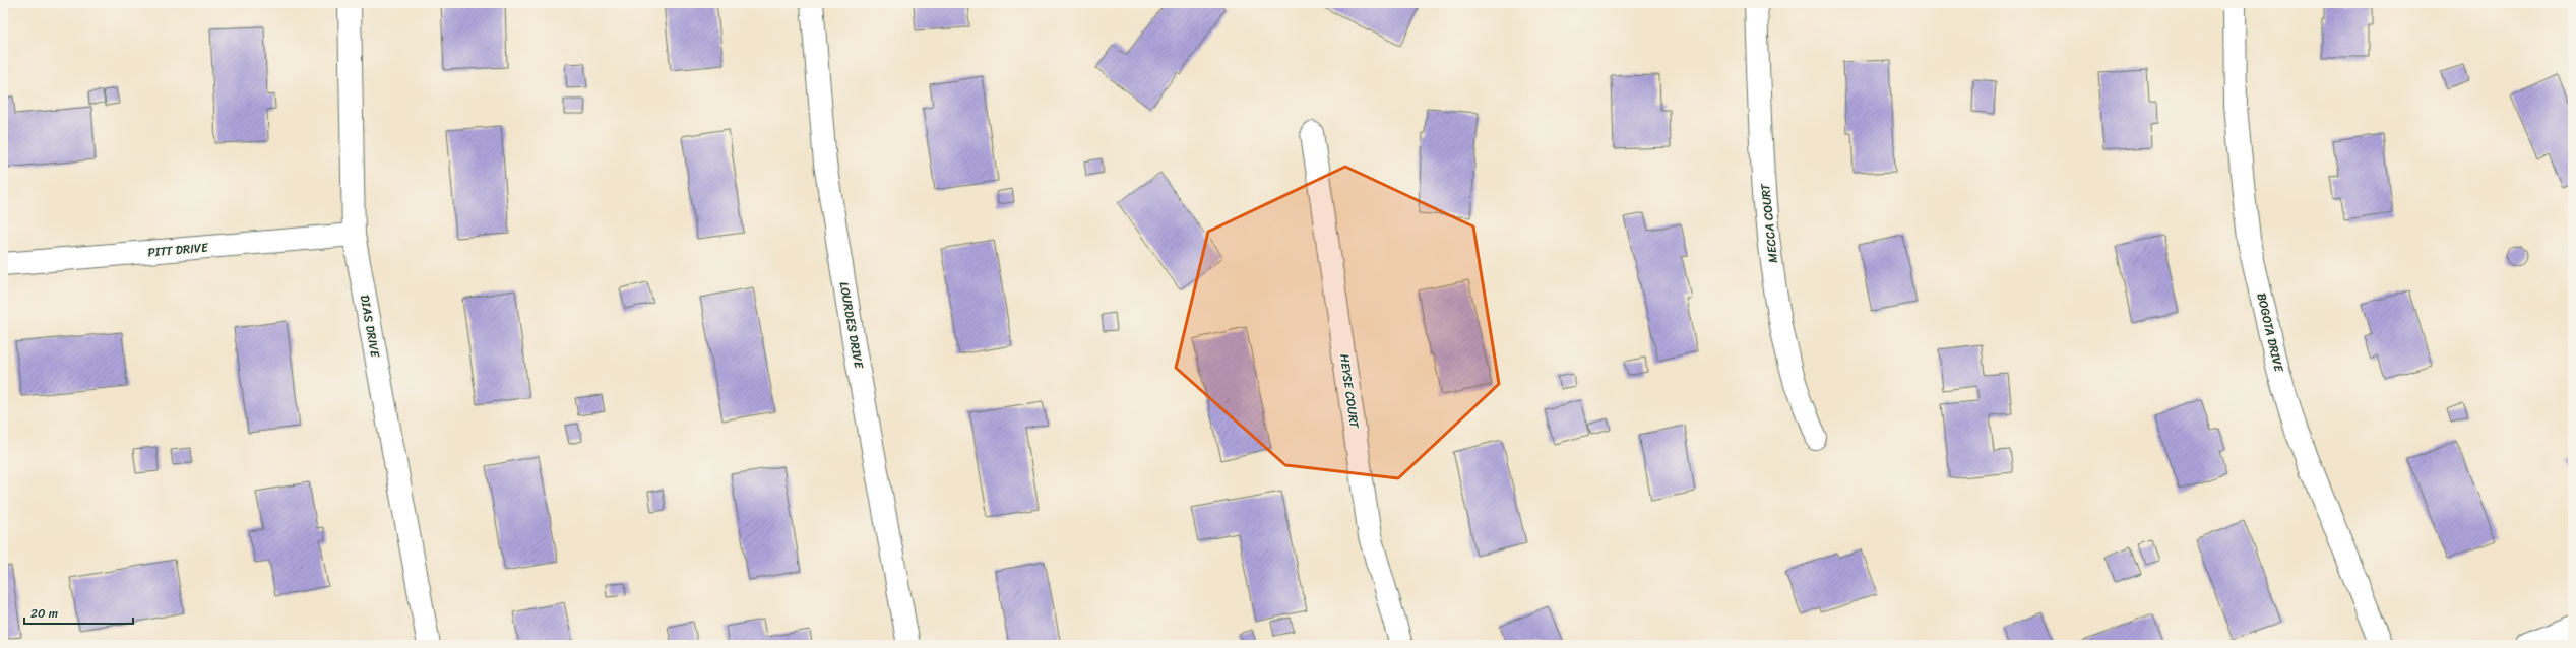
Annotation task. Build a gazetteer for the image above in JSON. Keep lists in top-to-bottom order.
{
  "streets": {
    "street": [
      "MECCA COURT",
      "PITT DRIVE",
      "LOURDES DRIVE",
      "DIAS DRIVE",
      "BOGOTA DRIVE",
      "HEYSE COURT"
    ]
  },
  "crossings": [
    ["PITT DRIVE", "DIAS DRIVE"]
  ],
  "scale_bar": "20 m"
}
